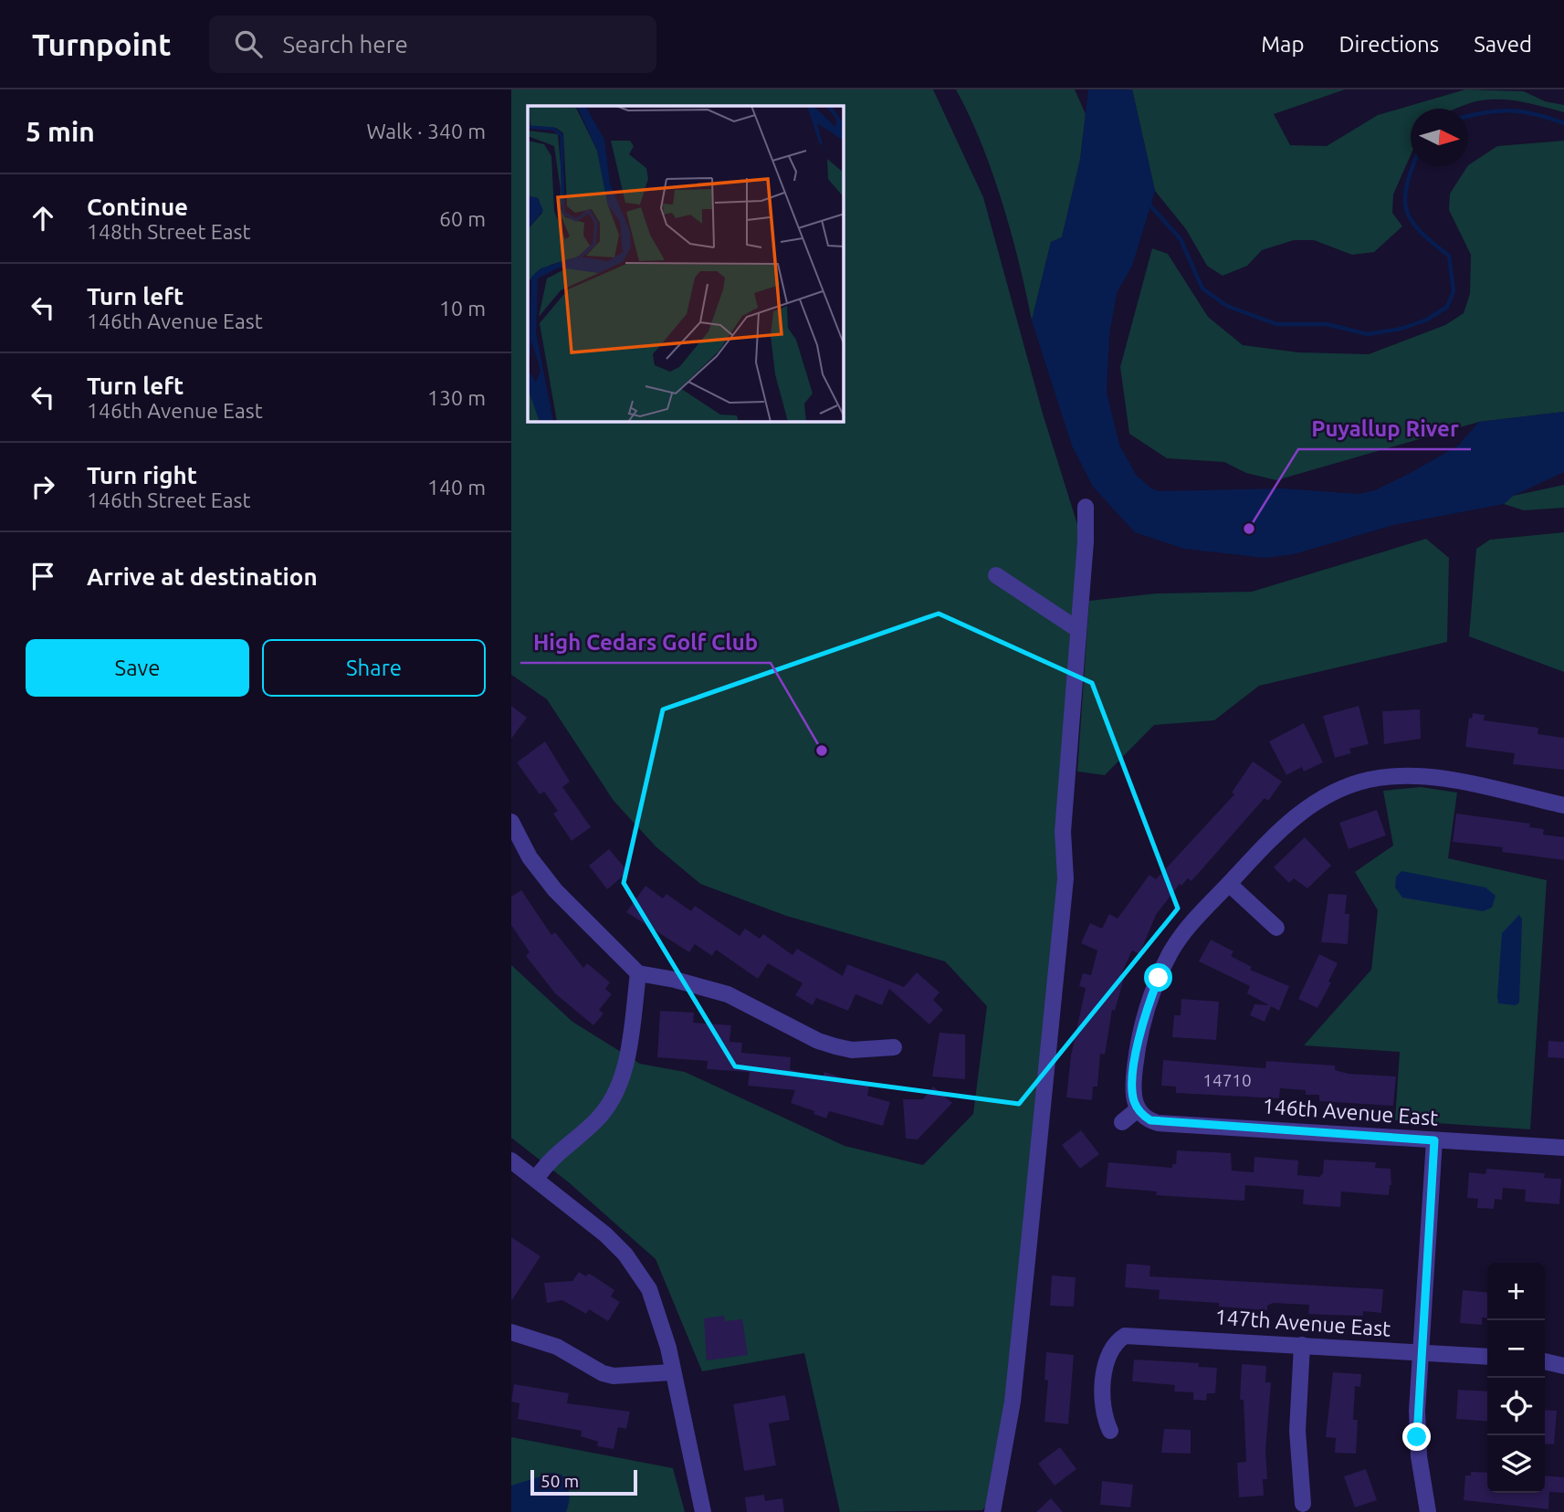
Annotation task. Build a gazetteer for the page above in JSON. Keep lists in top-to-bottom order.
{
  "streets": {
    "street": ["146th Avenue East", "147th Avenue East"]
  },
  "places": ["Puyallup River", "High Cedars Golf Club"],
  "house_numbers": ["14710"],
  "scale_bar": "50 m",
  "north": "right",
  "page": {
    "header": "Turnpoint",
    "search": "Search here",
    "nav": ["Map", "Directions", "Saved"],
    "heading": ["5 min", "Walk · 340 m"],
    "list": [
      ["Continue", "148th Street East", "60 m"],
      ["Turn left", "146th Avenue East", "10 m"],
      ["Turn left", "146th Avenue East", "130 m"],
      ["Turn right", "146th Street East", "140 m"],
      "Arrive at destination"
    ],
    "buttons": ["Save", "Share"],
    "map_buttons": ["+", "−"],
    "scale": "50 m"
  }
}
